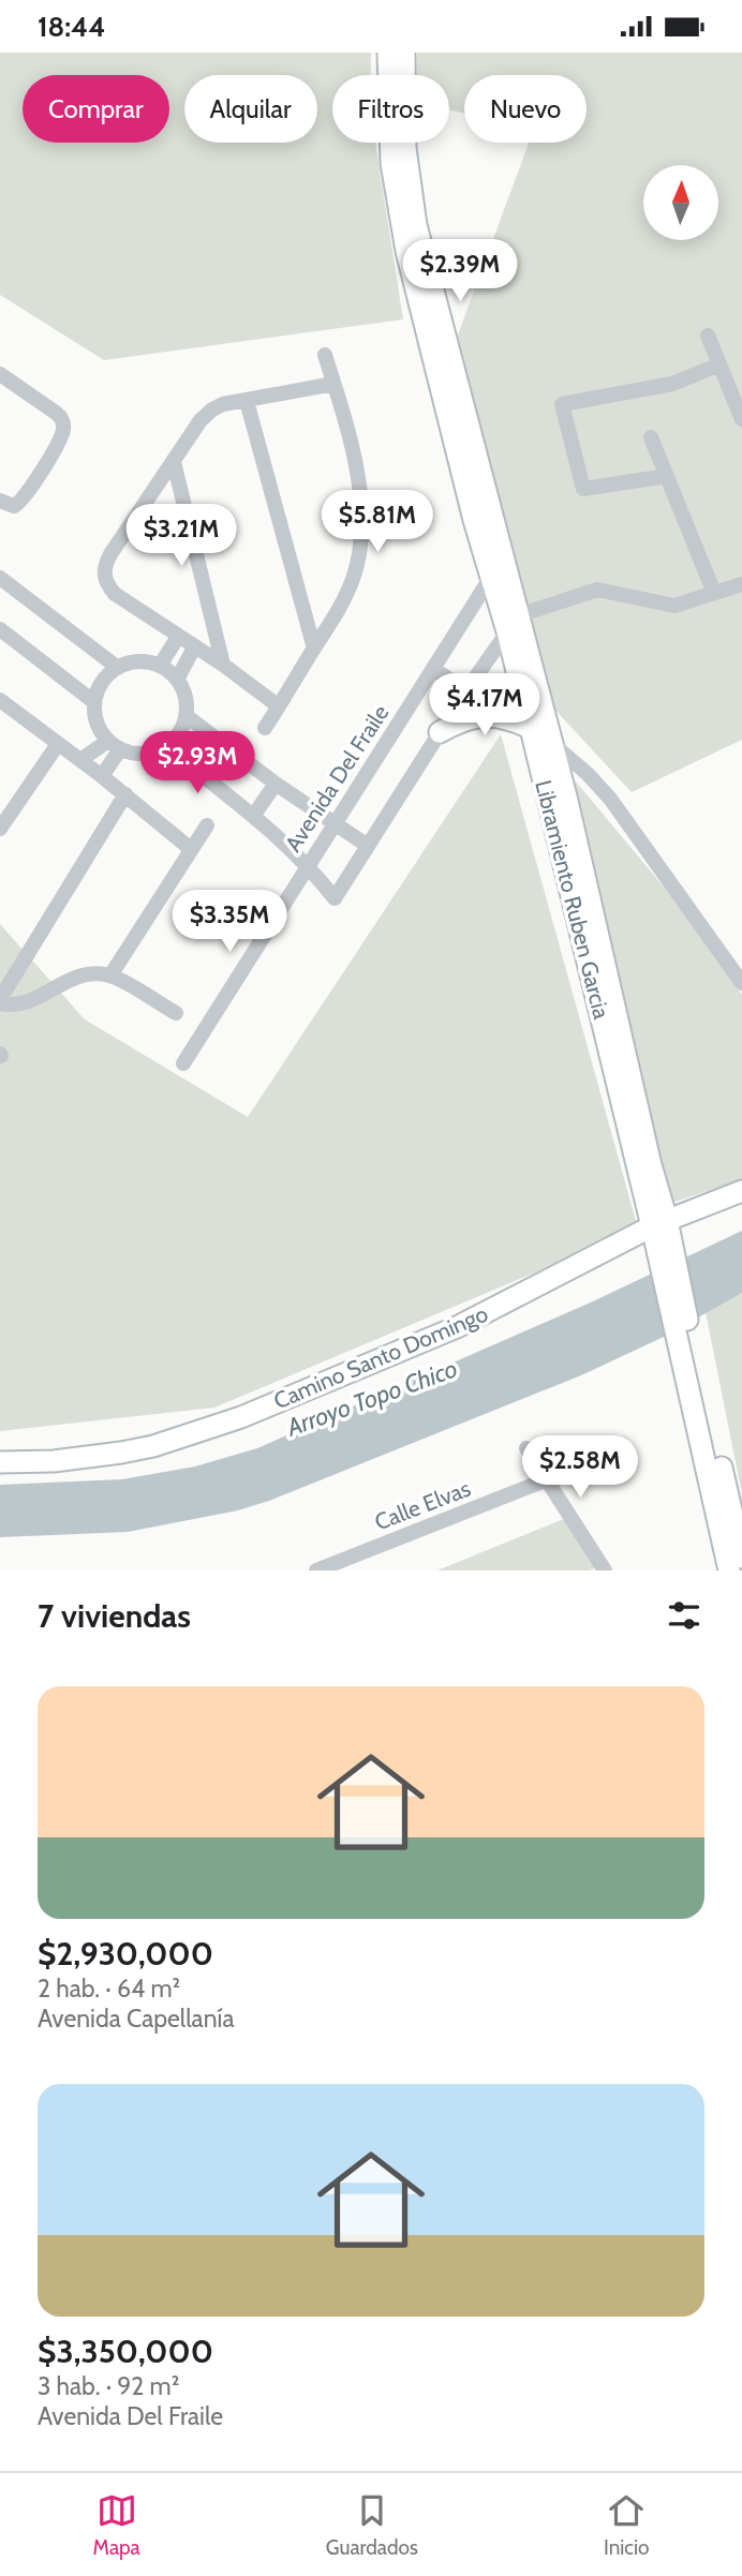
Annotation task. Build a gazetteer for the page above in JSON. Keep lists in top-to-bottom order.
{
  "streets": {
    "street": [
      "Avenida Del Fraile",
      "Libramiento Ruben Garcia",
      "Camino Santo Domingo",
      "Calle Elvas"
    ]
  },
  "crossings": [
    ["Avenida Del Fraile", "Libramiento Ruben Garcia"],
    ["Libramiento Ruben Garcia", "Camino Santo Domingo"]
  ],
  "water": ["Arroyo Topo Chico"],
  "north": "top",
  "page": {
    "status": "18:44",
    "chip": [
      "Comprar",
      "Alquilar",
      "Filtros",
      "Nuevo"
    ],
    "price": [
      "$2.39M",
      "$5.81M",
      "$3.21M",
      "$4.17M",
      "$2.93M",
      "$3.35M",
      "$2.58M"
    ],
    "heading": "7 viviendas",
    "list": [
      {
        "name": "$2,930,000",
        "note": "2 hab. · 64 m² · Avenida Capellanía"
      },
      {
        "name": "$3,350,000",
        "note": "3 hab. · 92 m² · Avenida Del Fraile"
      }
    ],
    "tabs": ["Mapa", "Guardados", "Inicio"]
  }
}
